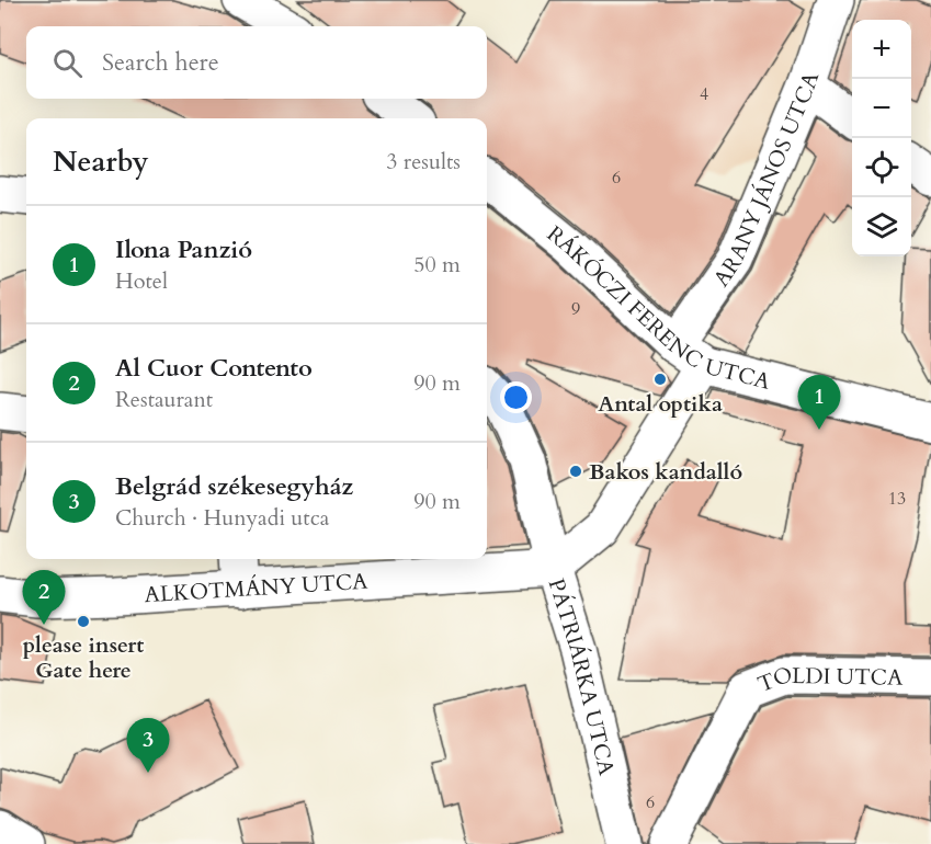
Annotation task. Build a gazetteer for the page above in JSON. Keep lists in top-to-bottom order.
{
  "streets": {
    "street": [
      "ARANY JÁNOS UTCA",
      "RÁKÓCZI FERENC UTCA",
      "ALKOTMÁNY UTCA",
      "PÁTRIÁRKA UTCA",
      "TOLDI UTCA"
    ]
  },
  "crossings": [
    ["ARANY JÁNOS UTCA", "RÁKÓCZI FERENC UTCA"],
    ["ARANY JÁNOS UTCA", "PÁTRIÁRKA UTCA"],
    ["RÁKÓCZI FERENC UTCA", "PÁTRIÁRKA UTCA"],
    ["ALKOTMÁNY UTCA", "PÁTRIÁRKA UTCA"]
  ],
  "places": ["Antal optika", "Bakos kandalló", "please insert Gate here"],
  "house_numbers": [
    "4",
    "6",
    "9",
    "13",
    "6"
  ],
  "page": {
    "map_buttons": ["+", "−"],
    "search": "Search here",
    "heading": ["Nearby", "3 results"],
    "list": [
      {
        "mark": "1",
        "name": "Ilona Panzió",
        "note": "Hotel",
        "value": "50 m"
      },
      {
        "mark": "2",
        "name": "Al Cuor Contento",
        "note": "Restaurant",
        "value": "90 m"
      },
      {
        "mark": "3",
        "name": "Belgrád székesegyház",
        "note": "Church · Hunyadi utca",
        "value": "90 m"
      }
    ],
    "pins": ["1", "2", "3"]
  }
}
